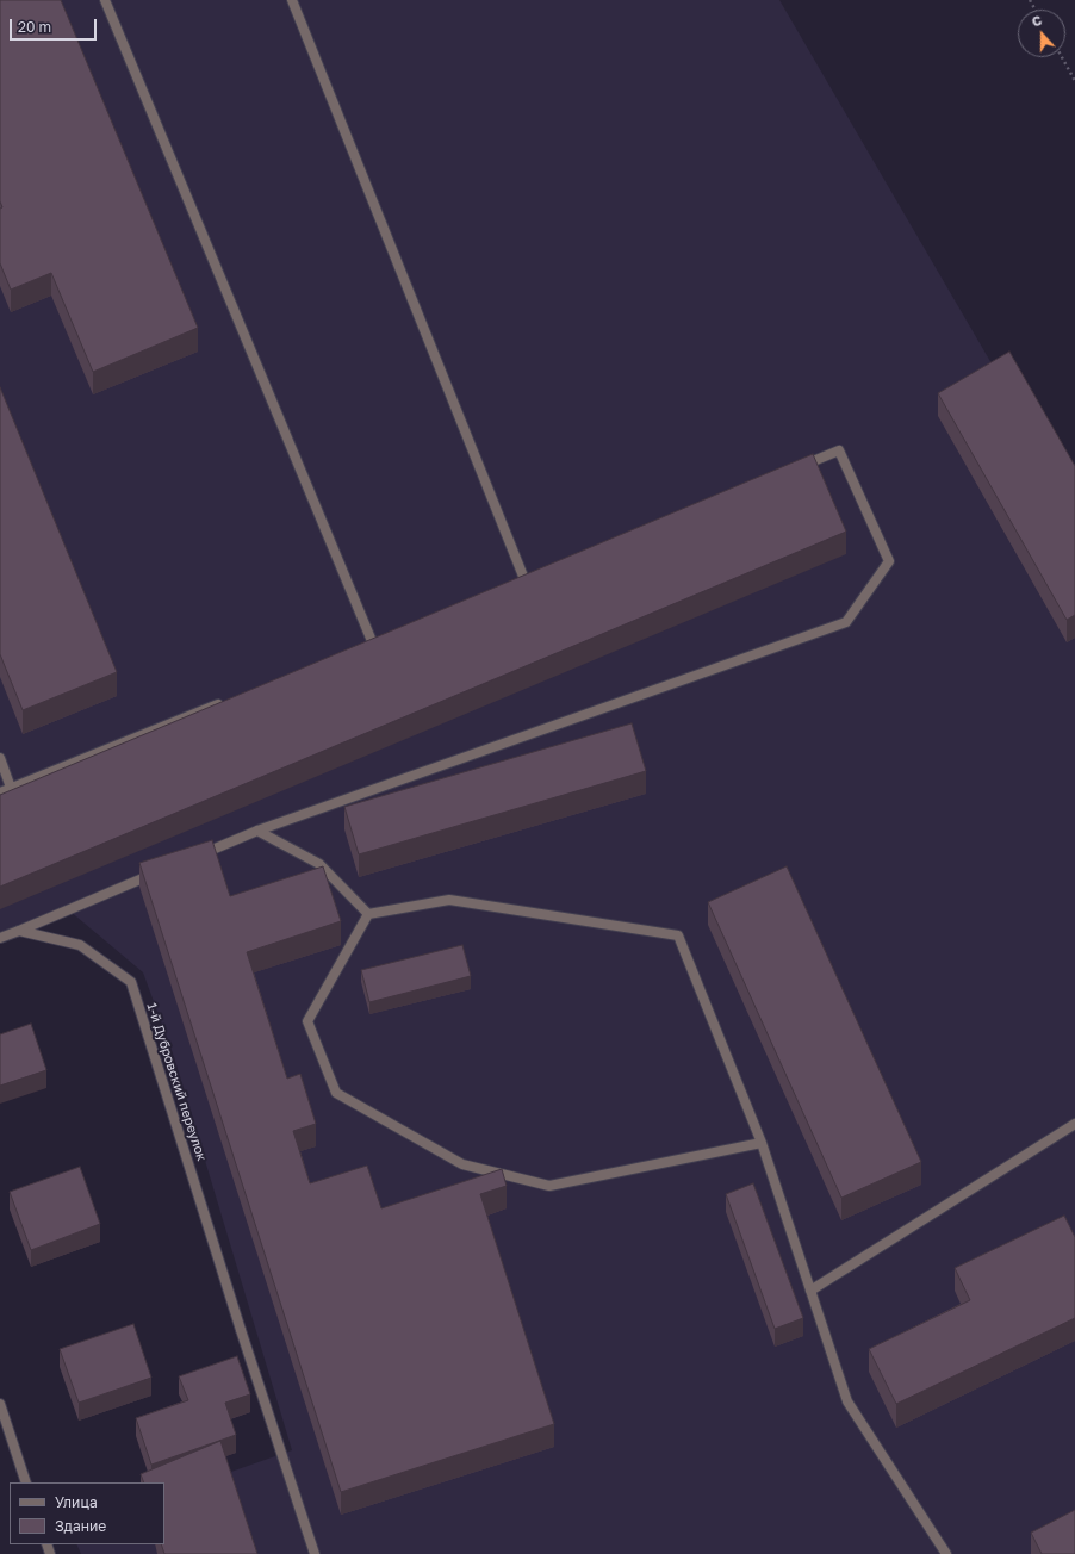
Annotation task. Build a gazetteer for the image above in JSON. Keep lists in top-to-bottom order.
{
  "streets": {
    "street": ["1-й Дубровский переулок"]
  },
  "legend": ["Улица", "Здание"],
  "scale_bar": "20 m",
  "north": "top"
}
